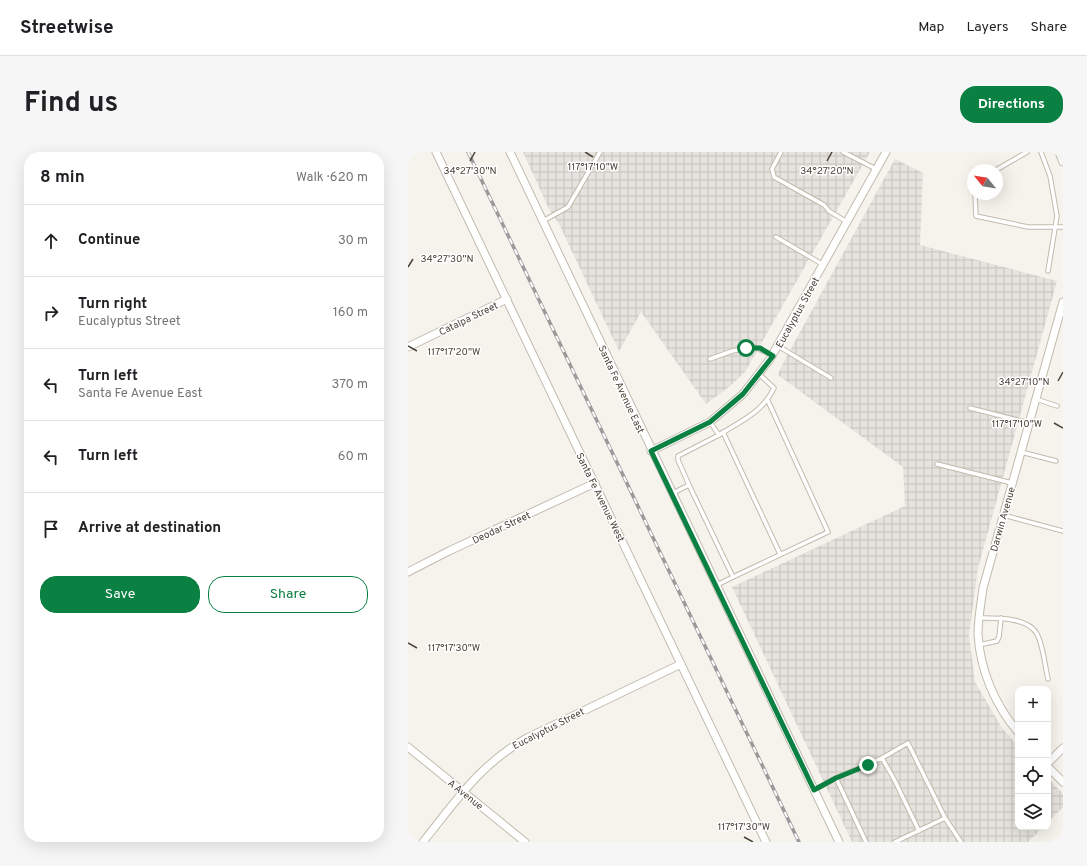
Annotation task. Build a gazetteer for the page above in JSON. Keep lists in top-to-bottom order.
{
  "streets": {
    "street": [
      "Eucalyptus Street",
      "Catalpa Street",
      "Santa Fe Avenue East",
      "Santa Fe Avenue West",
      "Darwin Avenue",
      "Deodar Street",
      "A Avenue"
    ]
  },
  "crossings": [
    ["Eucalyptus Street", "Santa Fe Avenue East"],
    ["Eucalyptus Street", "Santa Fe Avenue West"],
    ["Eucalyptus Street", "A Avenue"],
    ["Catalpa Street", "Santa Fe Avenue West"],
    ["Santa Fe Avenue West", "Deodar Street"]
  ],
  "north": "top left",
  "page": {
    "header": "Streetwise",
    "nav": ["Map", "Layers", "Share"],
    "title": "Find us",
    "buttons": [
      "Directions",
      ["Save", "Share"]
    ],
    "heading": ["8 min", "Walk · 620 m"],
    "list": [
      ["Continue", "30 m"],
      ["Turn right", "Eucalyptus Street", "160 m"],
      ["Turn left", "Santa Fe Avenue East", "370 m"],
      ["Turn left", "60 m"],
      "Arrive at destination"
    ],
    "map_buttons": ["+", "−"]
  },
  "coordinates": [
    "117°17'10\"W",
    "34°27'30\"N",
    "34°27'20\"N",
    "117°17'20\"W",
    "34°27'10\"N",
    "117°17'30\"W"
  ]
}
